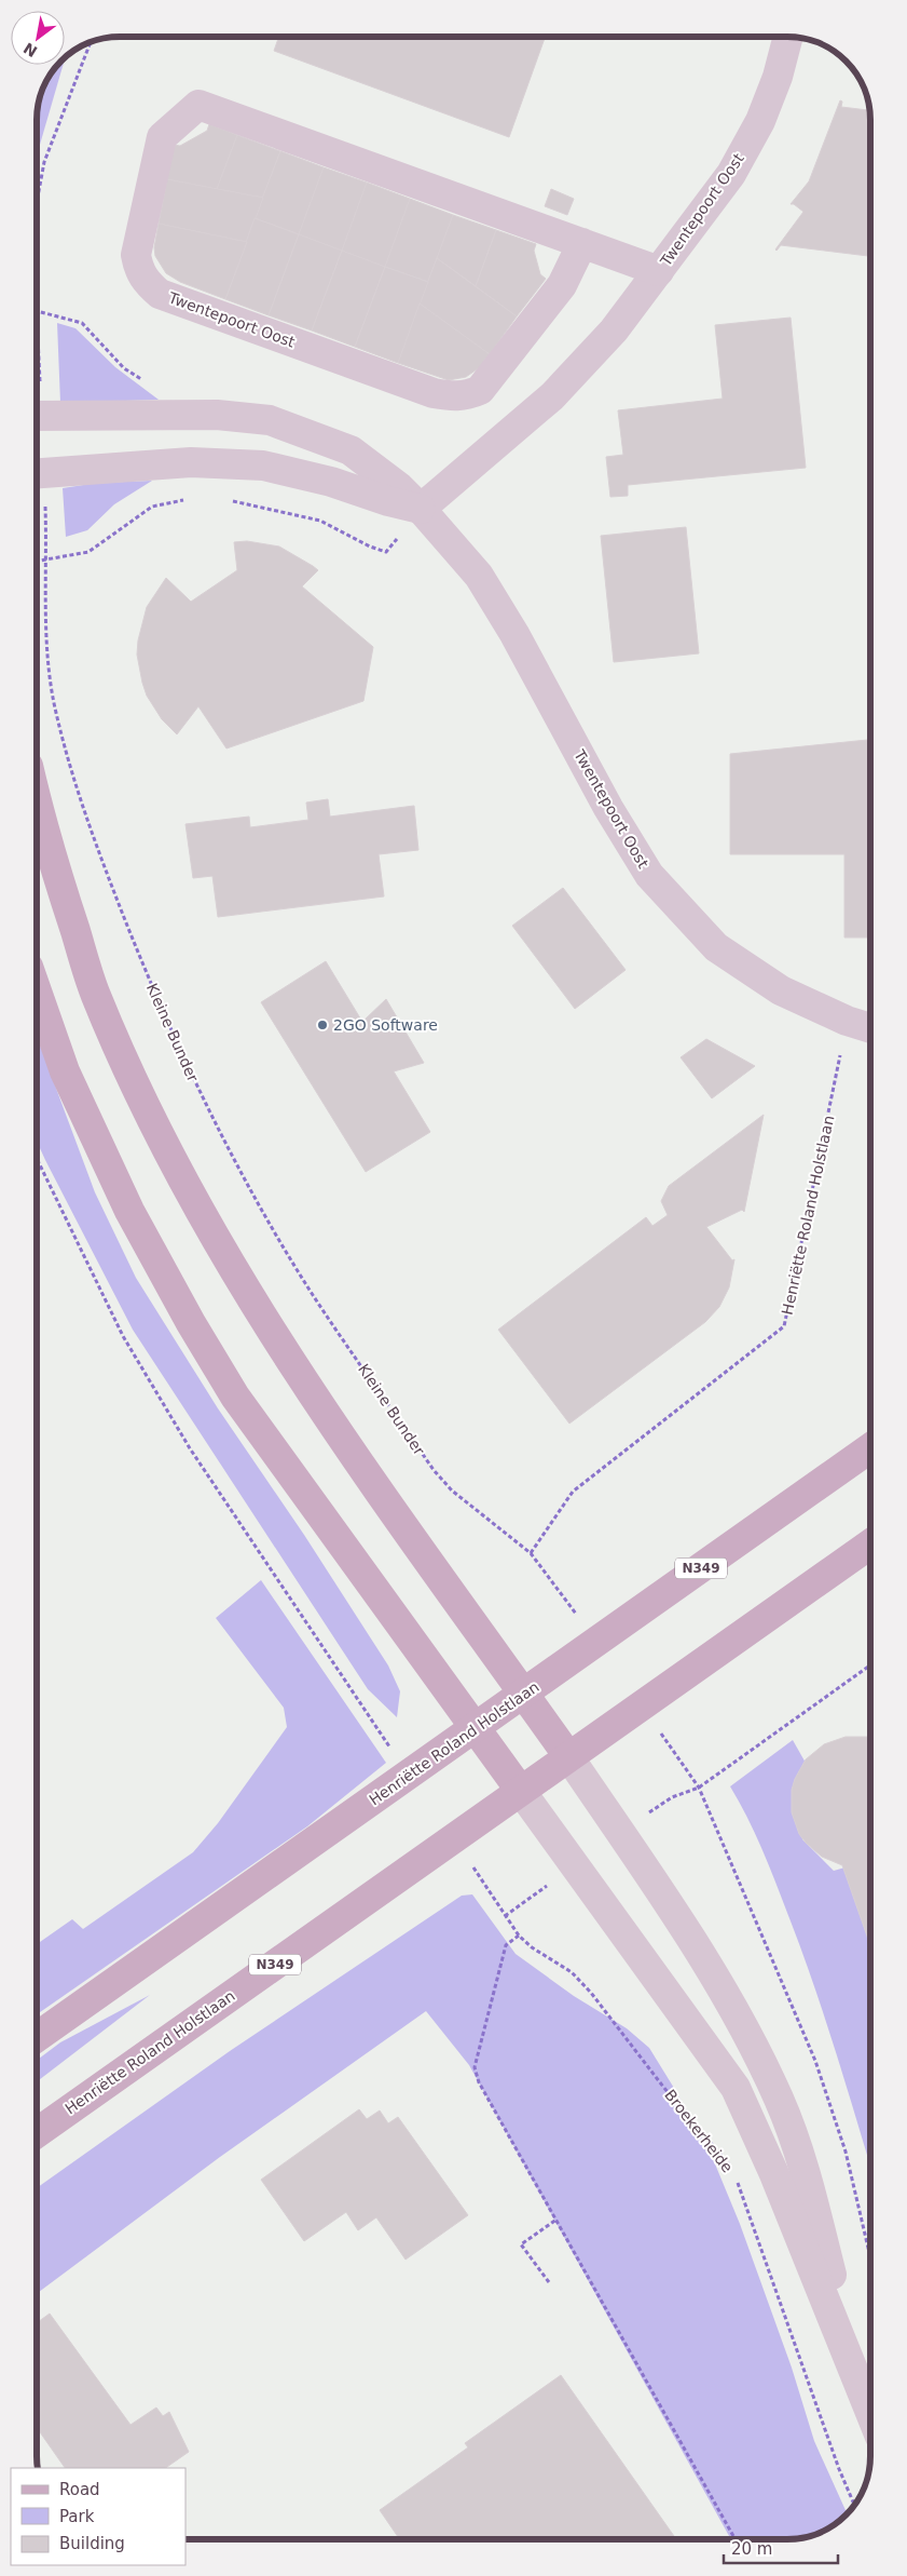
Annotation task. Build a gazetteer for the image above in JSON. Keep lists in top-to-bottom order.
{
  "streets": {
    "main road": ["Henriëtte Roland Holstlaan", "N349"],
    "street": ["Twentepoort Oost"],
    "path": ["Kleine Bunder", "Broekerheide"]
  },
  "crossings": [
    ["Twentepoort Oost", "Henriëtte Roland Holstlaan"],
    ["Kleine Bunder", "Henriëtte Roland Holstlaan"],
    ["Henriëtte Roland Holstlaan", "Broekerheide"]
  ],
  "places": ["2GO Software"],
  "legend": ["Road", "Park", "Building"],
  "scale_bar": "20 m",
  "north": "bottom left"
}
